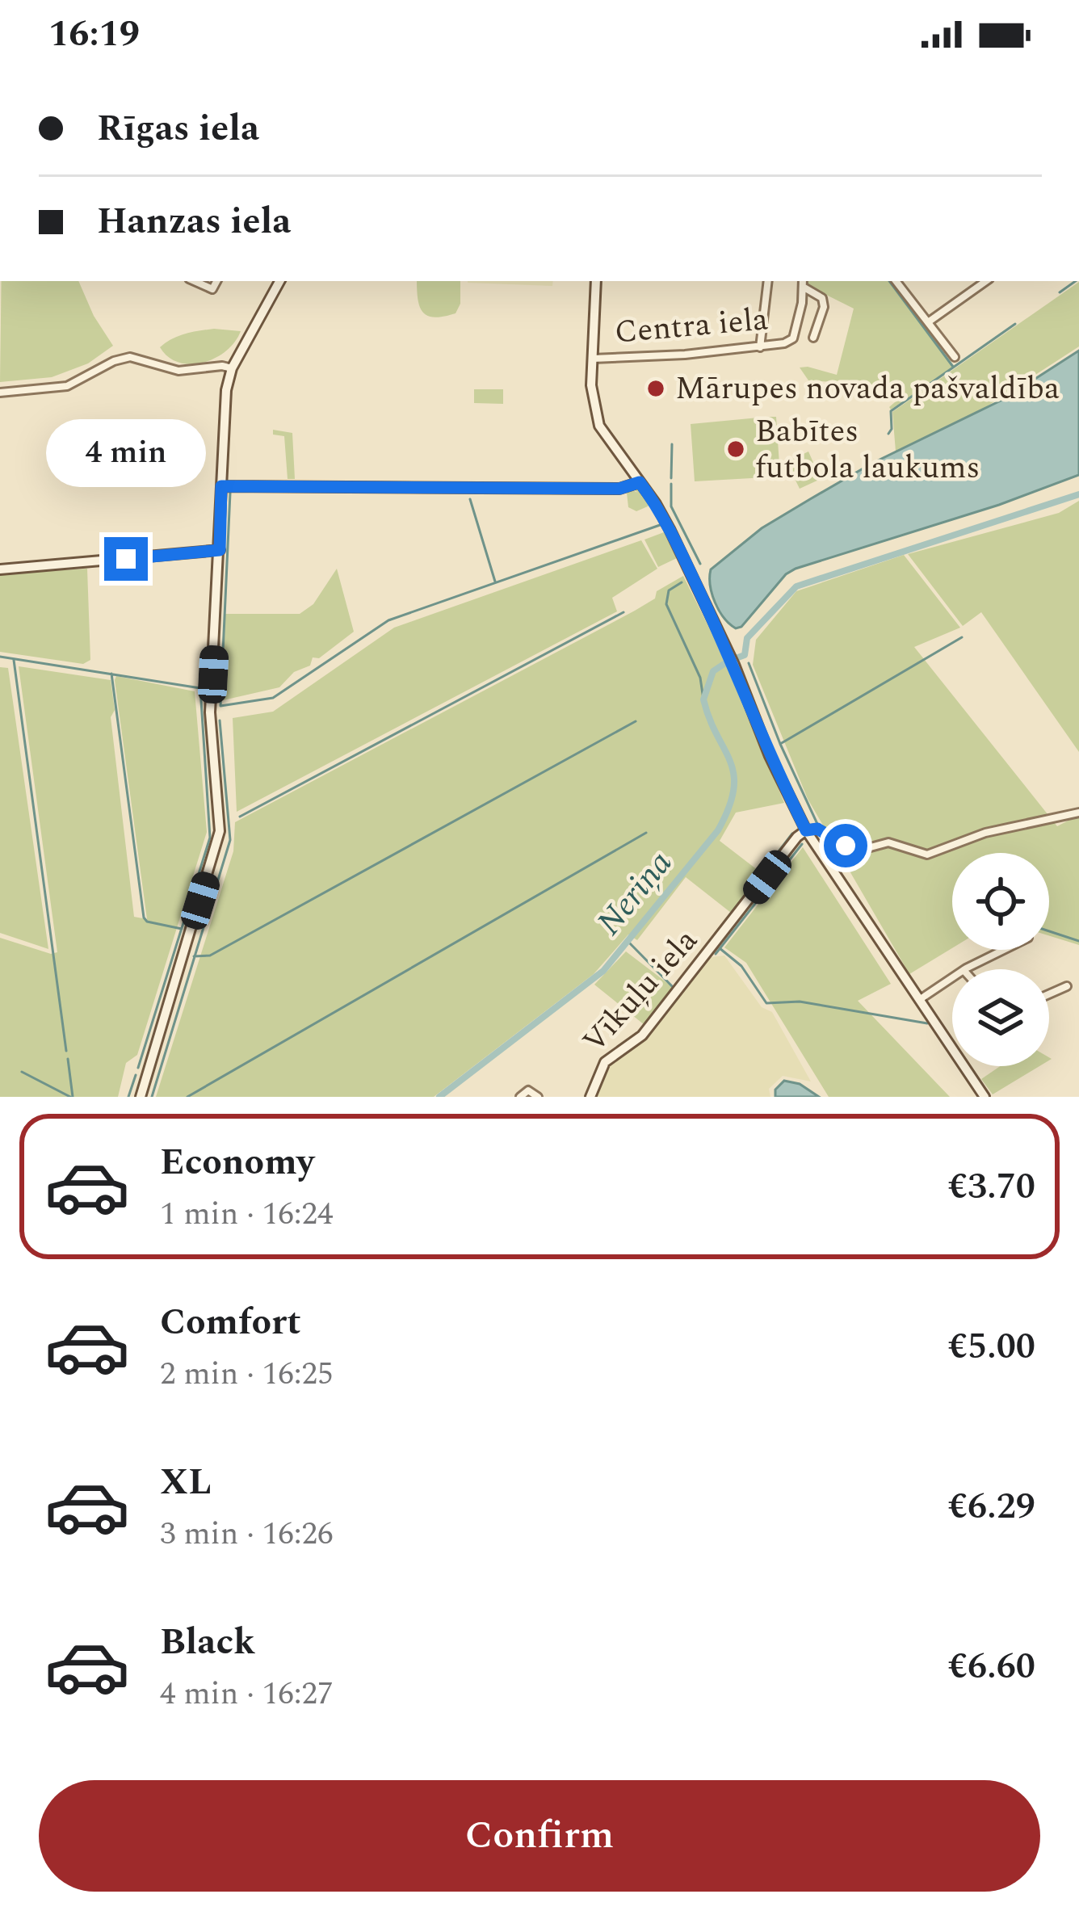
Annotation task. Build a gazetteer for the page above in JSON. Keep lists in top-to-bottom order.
{
  "streets": {
    "street": ["Centra iela", "Vīkuļu iela"]
  },
  "water": ["Neriņa"],
  "places": ["Mārupes novada pašvaldība", "Babītes futbola laukums"],
  "page": {
    "status": "16:19",
    "banner": ["Rīgas iela", "Hanzas iela"],
    "bubble": "4 min",
    "list": [
      {
        "name": "Economy",
        "note": "1 min · 16:24",
        "value": "€3.70"
      },
      {
        "name": "Comfort",
        "note": "2 min · 16:25",
        "value": "€5.00"
      },
      {
        "name": "XL",
        "note": "3 min · 16:26",
        "value": "€6.29"
      },
      {
        "name": "Black",
        "note": "4 min · 16:27",
        "value": "€6.60"
      }
    ],
    "buttons": "Confirm"
  }
}
